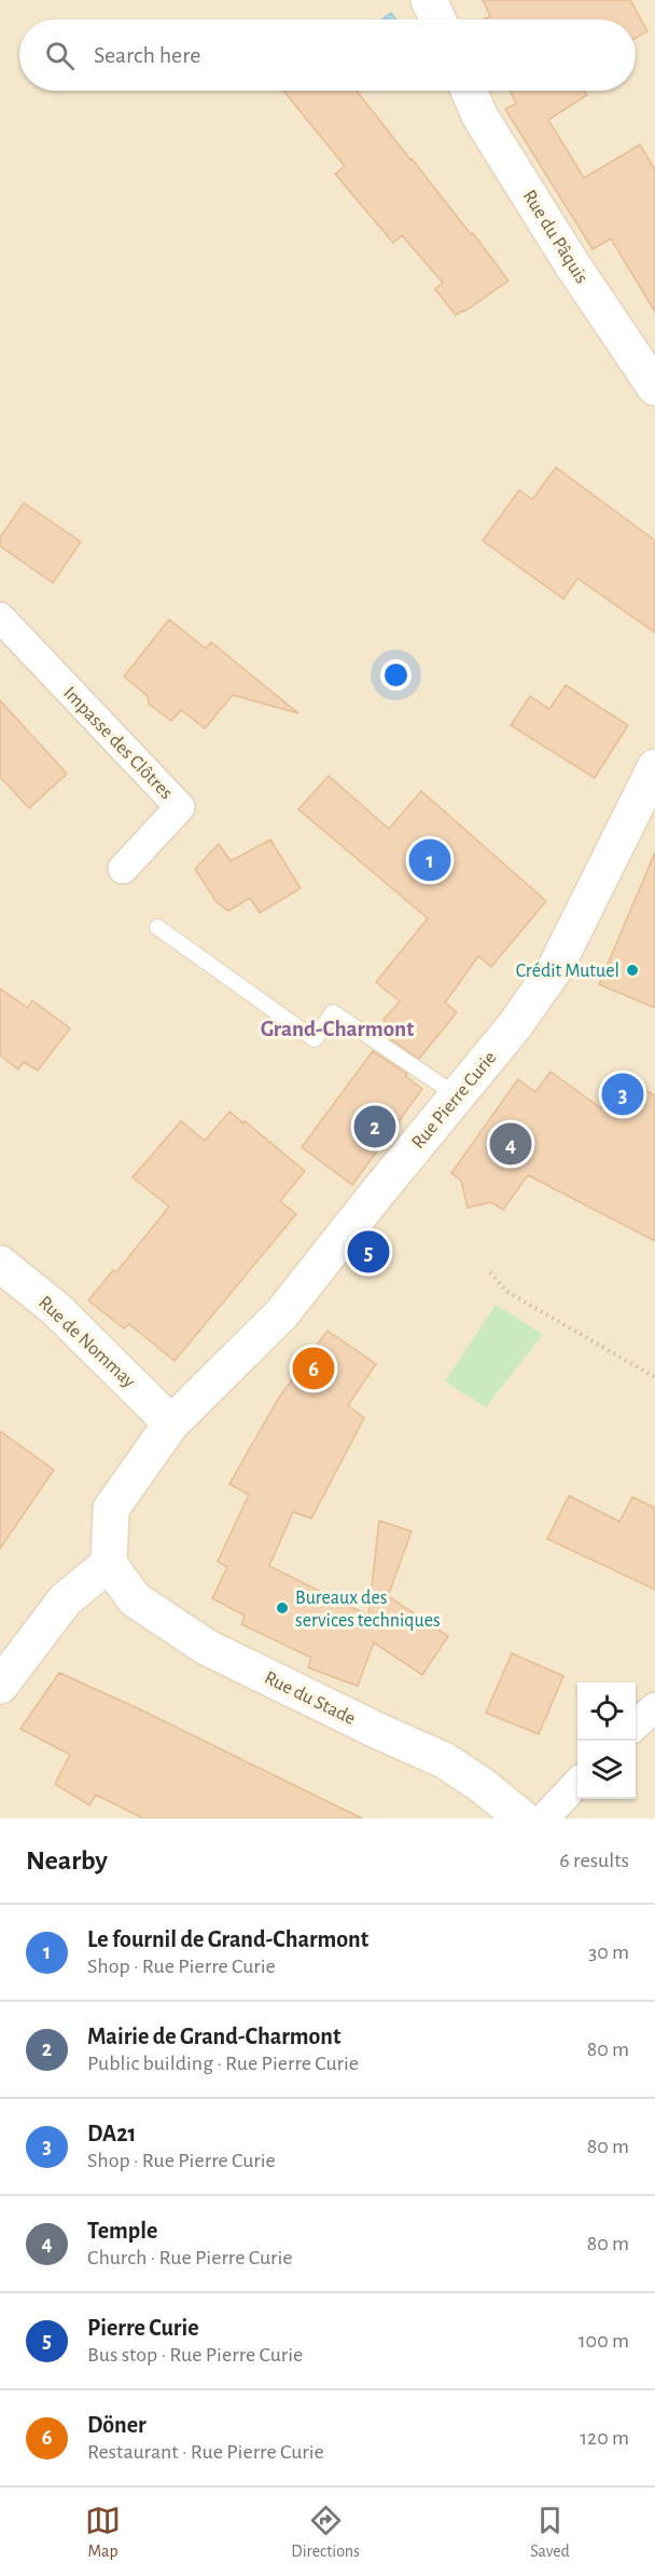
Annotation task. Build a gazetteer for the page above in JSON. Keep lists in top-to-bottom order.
{
  "streets": {
    "street": [
      "Rue du Pâquis",
      "Impasse des Clôtres",
      "Rue Pierre Curie",
      "Rue de Nommay",
      "Rue du Stade"
    ]
  },
  "crossings": [
    ["Rue Pierre Curie", "Rue de Nommay"],
    ["Rue Pierre Curie", "Rue du Stade"]
  ],
  "districts": ["Grand-Charmont"],
  "places": ["Crédit Mutuel", "Bureaux des services techniques"],
  "page": {
    "search": "Search here",
    "pins": [
      "1",
      "3",
      "2",
      "4",
      "5",
      "6"
    ],
    "heading": ["Nearby", "6 results"],
    "list": [
      {
        "mark": "1",
        "name": "Le fournil de Grand-Charmont",
        "note": "Shop · Rue Pierre Curie",
        "value": "30 m"
      },
      {
        "mark": "2",
        "name": "Mairie de Grand-Charmont",
        "note": "Public building · Rue Pierre Curie",
        "value": "80 m"
      },
      {
        "mark": "3",
        "name": "DA21",
        "note": "Shop · Rue Pierre Curie",
        "value": "80 m"
      },
      {
        "mark": "4",
        "name": "Temple",
        "note": "Church · Rue Pierre Curie",
        "value": "80 m"
      },
      {
        "mark": "5",
        "name": "Pierre Curie",
        "note": "Bus stop · Rue Pierre Curie",
        "value": "100 m"
      },
      {
        "mark": "6",
        "name": "Döner",
        "note": "Restaurant · Rue Pierre Curie",
        "value": "120 m"
      }
    ],
    "nav": ["Map", "Directions", "Saved"]
  }
}
